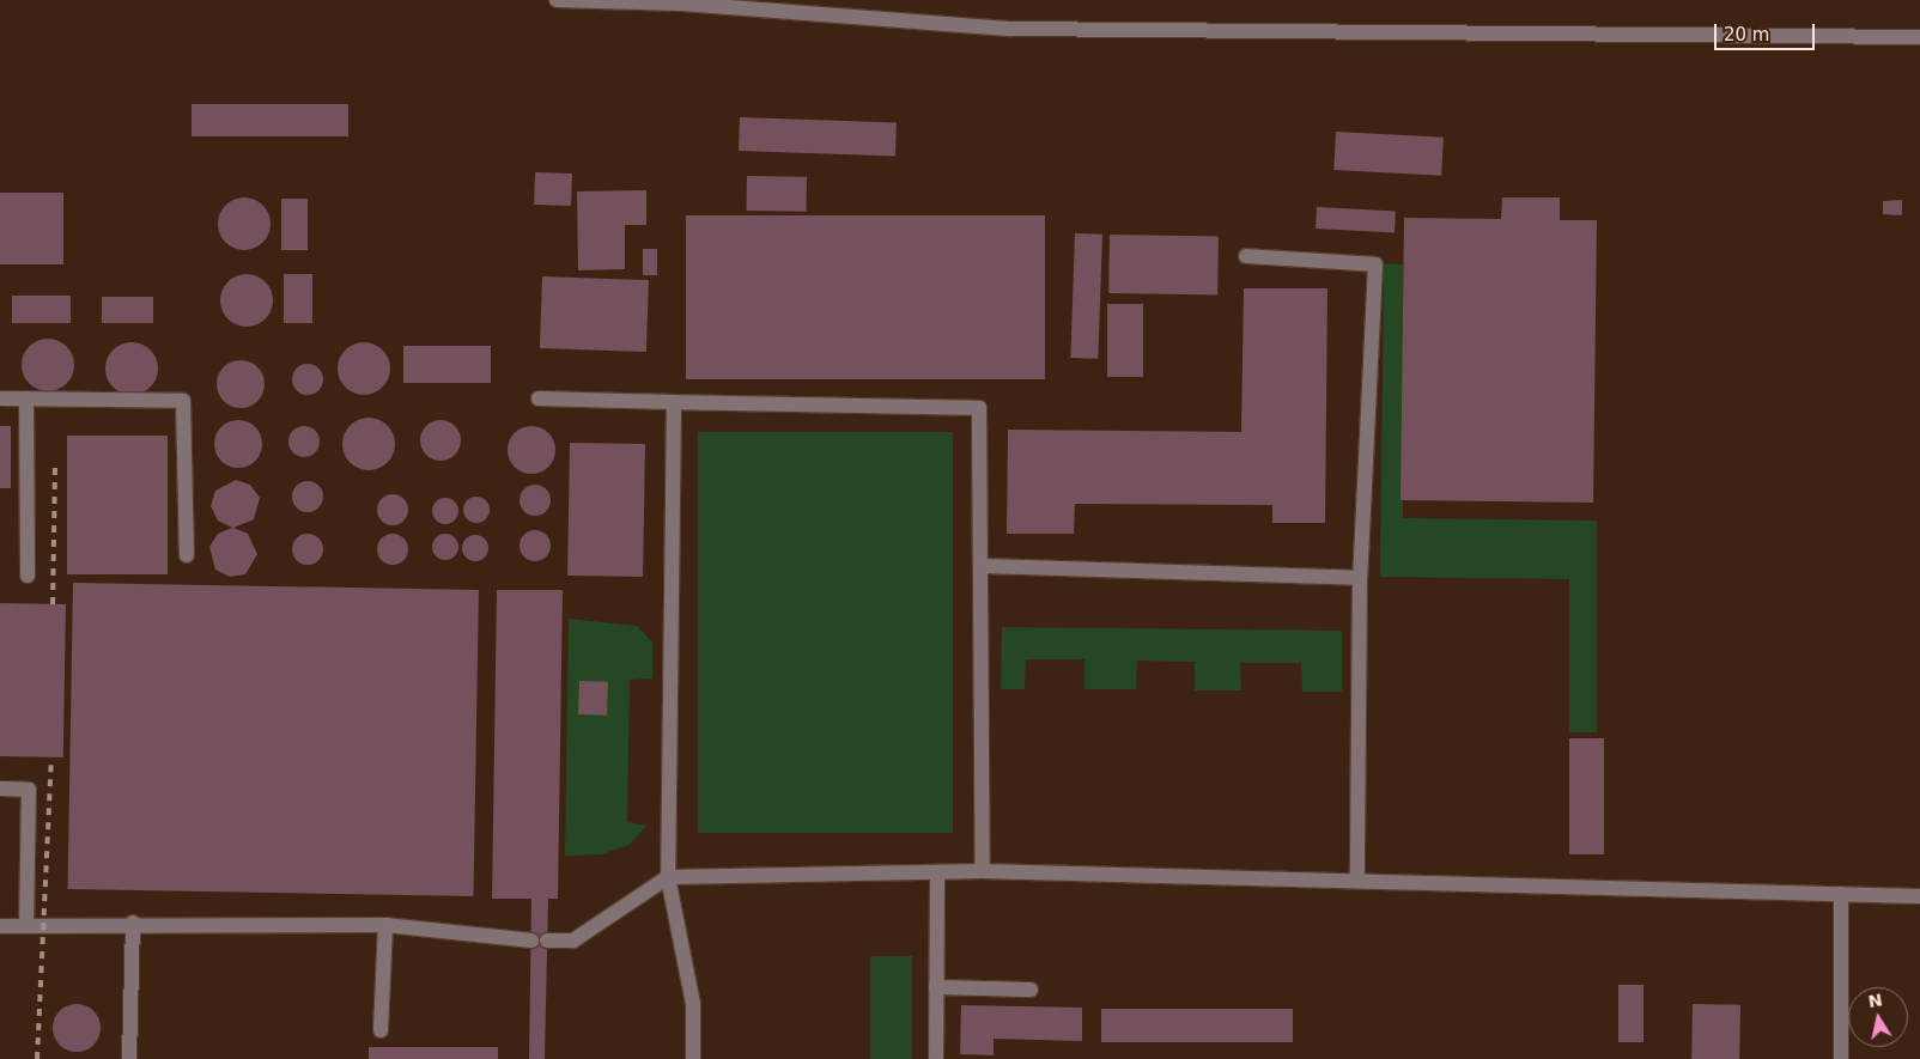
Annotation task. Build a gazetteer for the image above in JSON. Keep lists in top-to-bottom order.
{
  "scale_bar": "20 m",
  "north": "top"
}
